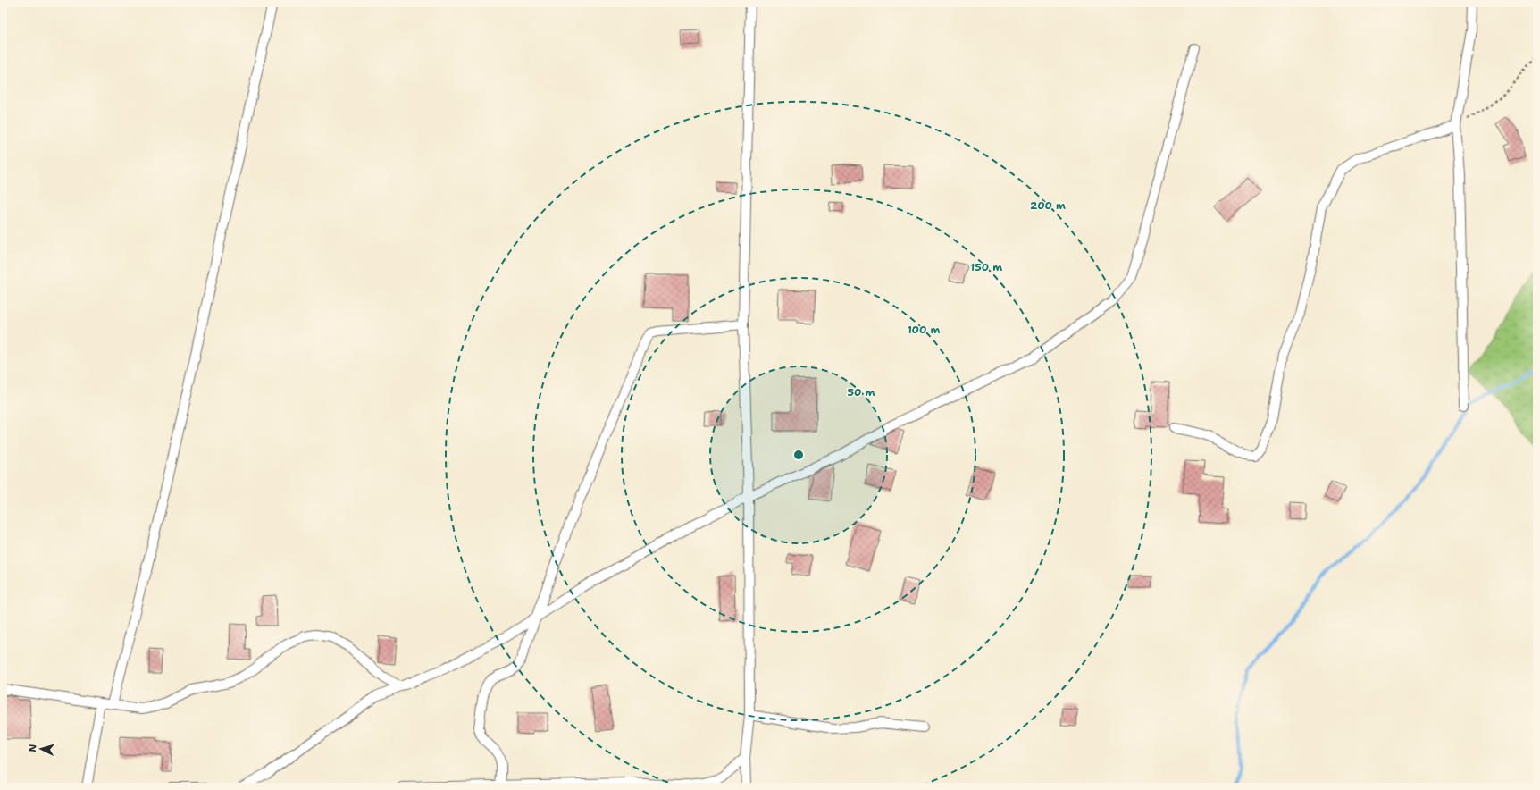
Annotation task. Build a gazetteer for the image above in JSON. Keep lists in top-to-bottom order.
{
  "north": "left",
  "rings": [
    "200 m",
    "150 m",
    "100 m",
    "50 m"
  ]
}
